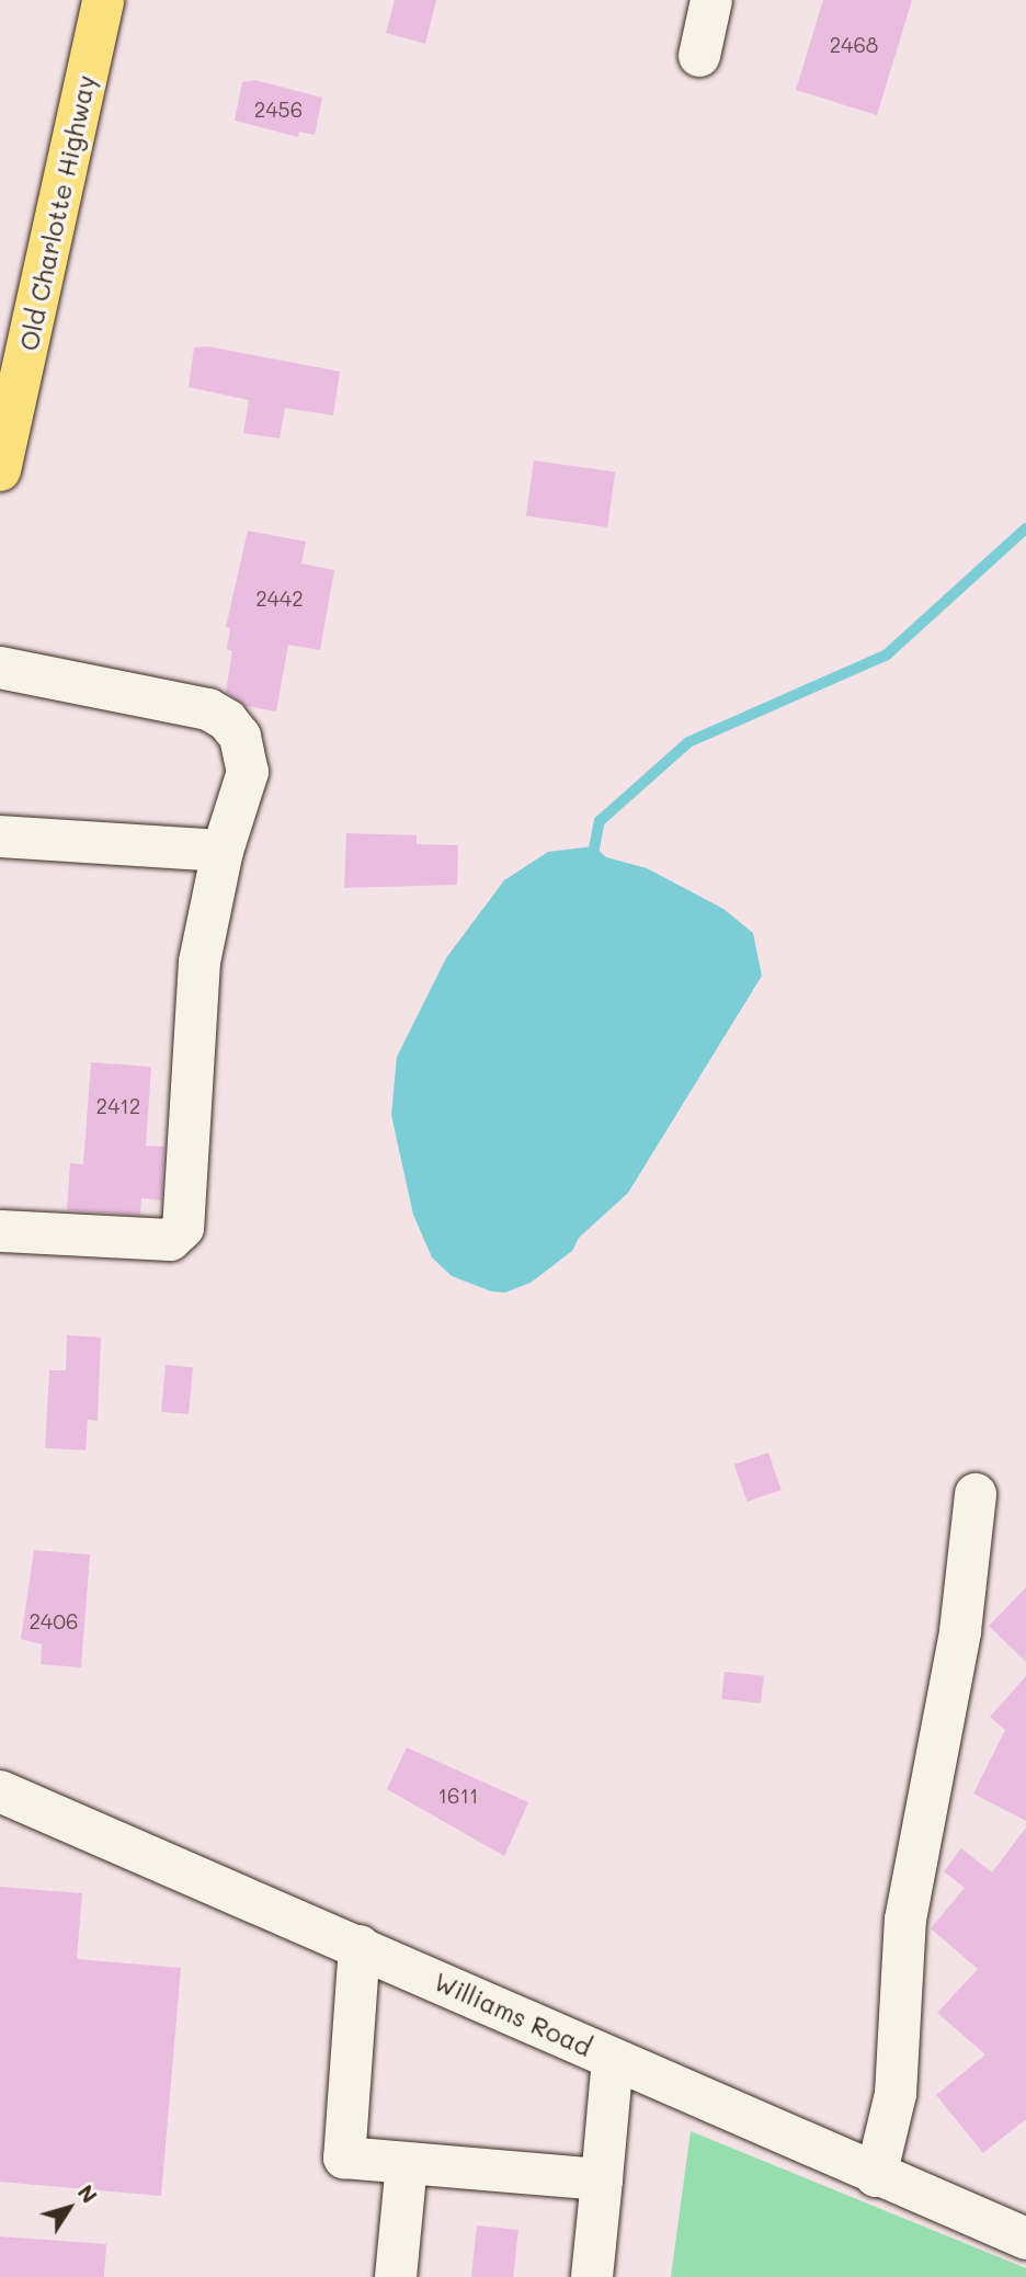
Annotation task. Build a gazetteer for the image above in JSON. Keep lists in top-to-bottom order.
{
  "streets": {
    "main road": ["Old Charlotte Highway"],
    "street": ["Williams Road"]
  },
  "house_numbers": [
    "2468",
    "2456",
    "2442",
    "2412",
    "2406",
    "1611"
  ],
  "north": "top right"
}
